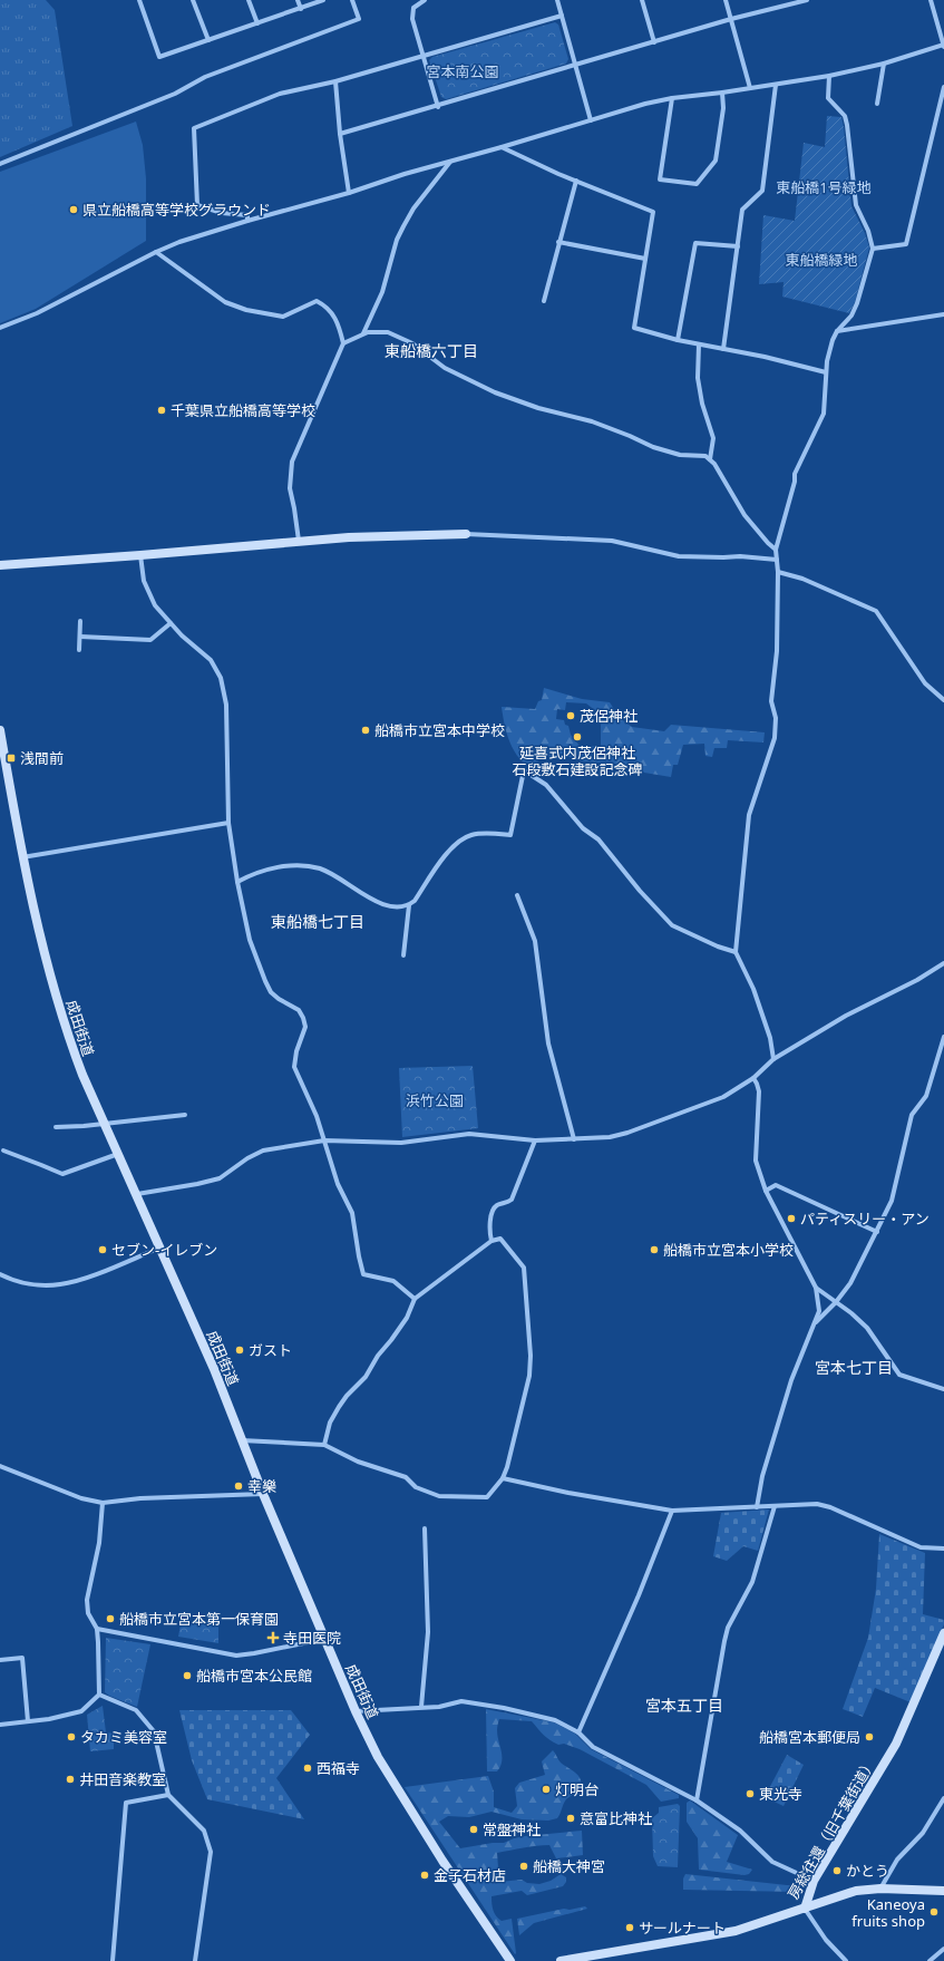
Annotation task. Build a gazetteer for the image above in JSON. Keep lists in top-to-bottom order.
{
  "streets": {
    "street": ["成田街道", "房総往還（旧千葉街道）"]
  },
  "districts": [
    "東船橋六丁目",
    "東船橋七丁目",
    "宮本七丁目",
    "宮本五丁目"
  ],
  "parks": [
    "宮本南公園",
    "東船橋1号緑地",
    "東船橋緑地",
    "浜竹公園"
  ],
  "places": {
    "other": [
      "県立船橋高等学校グラウンド",
      "千葉県立船橋高等学校",
      "茂侶神社",
      "船橋市立宮本中学校",
      "延喜式内茂侶神社 石段敷石建設記念碑",
      "パティスリー・アン",
      "セブン-イレブン",
      "船橋市立宮本小学校",
      "ガスト",
      "幸樂",
      "船橋市立宮本第一保育園",
      "船橋市宮本公民館",
      "タカミ美容室",
      "船橋宮本郵便局",
      "西福寺",
      "井田音楽教室",
      "灯明台",
      "東光寺",
      "意富比神社",
      "常盤神社",
      "船橋大神宮",
      "かとう",
      "金子石材店",
      "Kaneoya fruits shop",
      "サールナート"
    ],
    "transit": ["浅間前"],
    "health": ["寺田医院"]
  }
}
